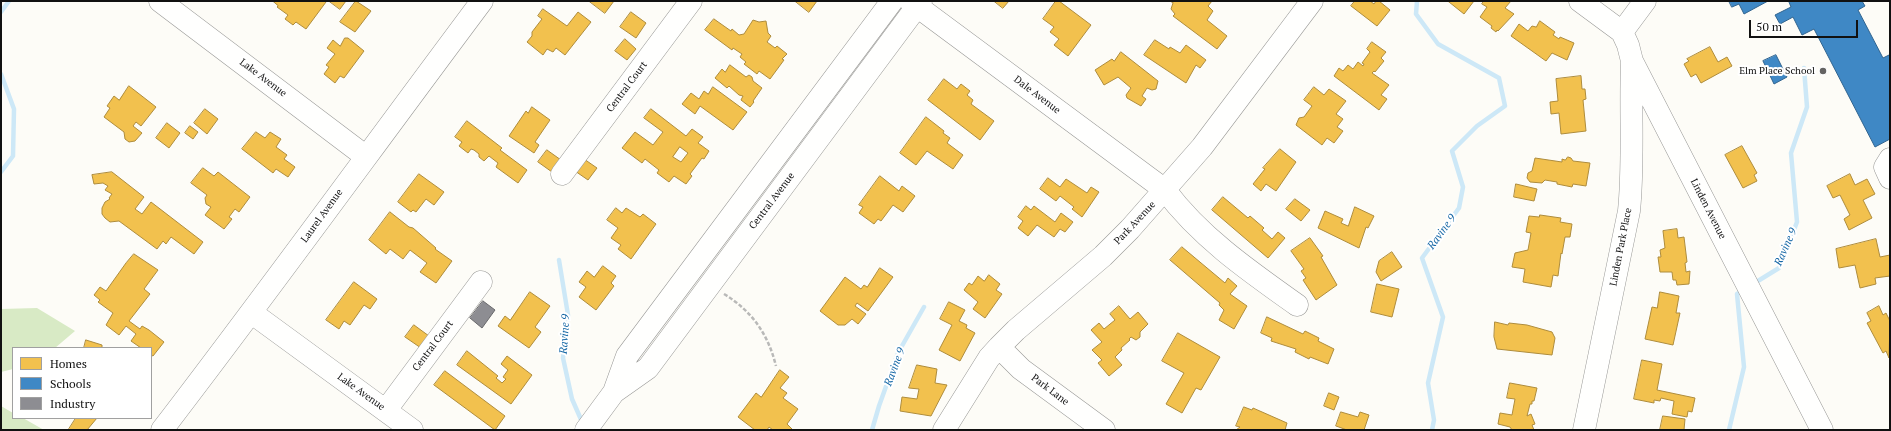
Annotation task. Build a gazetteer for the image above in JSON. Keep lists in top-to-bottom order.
{
  "streets": {
    "street": [
      "Lake Avenue",
      "Central Court",
      "Dale Avenue",
      "Central Avenue",
      "Linden Avenue",
      "Laurel Avenue",
      "Park Avenue",
      "Linden Park Place",
      "Park Lane"
    ]
  },
  "crossings": [
    ["Lake Avenue", "Central Court"],
    ["Lake Avenue", "Laurel Avenue"],
    ["Dale Avenue", "Central Avenue"],
    ["Dale Avenue", "Park Avenue"],
    ["Linden Avenue", "Linden Park Place"],
    ["Park Avenue", "Park Lane"]
  ],
  "water": ["Ravine 9"],
  "places": ["Elm Place School"],
  "legend": ["Homes", "Schools", "Industry"],
  "scale_bar": "50 m"
}
